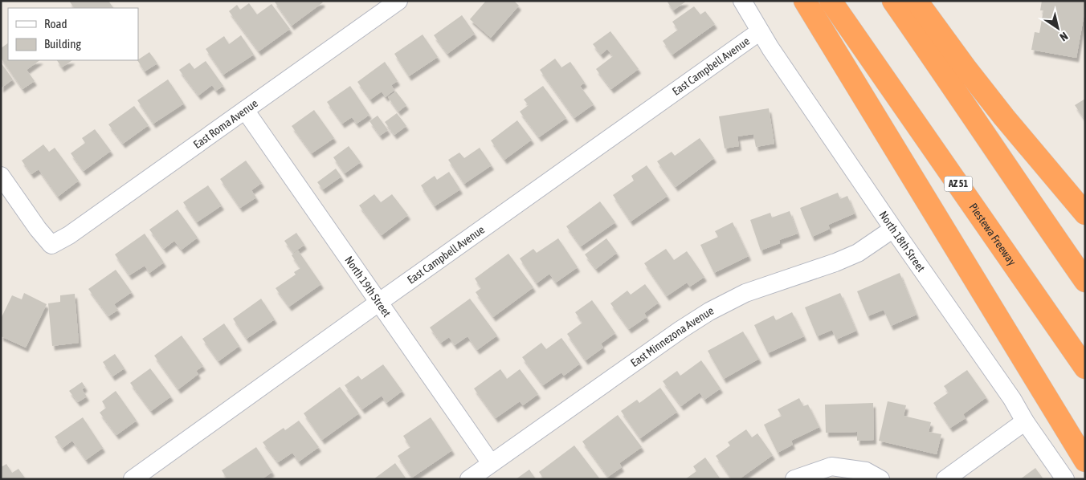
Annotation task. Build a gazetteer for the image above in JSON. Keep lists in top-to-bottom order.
{
  "streets": {
    "highway": ["AZ 51", "Piestewa Freeway"],
    "street": [
      "East Campbell Avenue",
      "East Roma Avenue",
      "North 18th Street",
      "North 19th Street",
      "East Minnezona Avenue"
    ]
  },
  "crossings": [
    ["East Campbell Avenue", "North 18th Street"],
    ["East Campbell Avenue", "North 19th Street"],
    ["East Roma Avenue", "North 19th Street"],
    ["North 18th Street", "East Minnezona Avenue"],
    ["North 19th Street", "East Minnezona Avenue"]
  ],
  "legend": ["Road", "Building"],
  "north": "bottom right"
}
